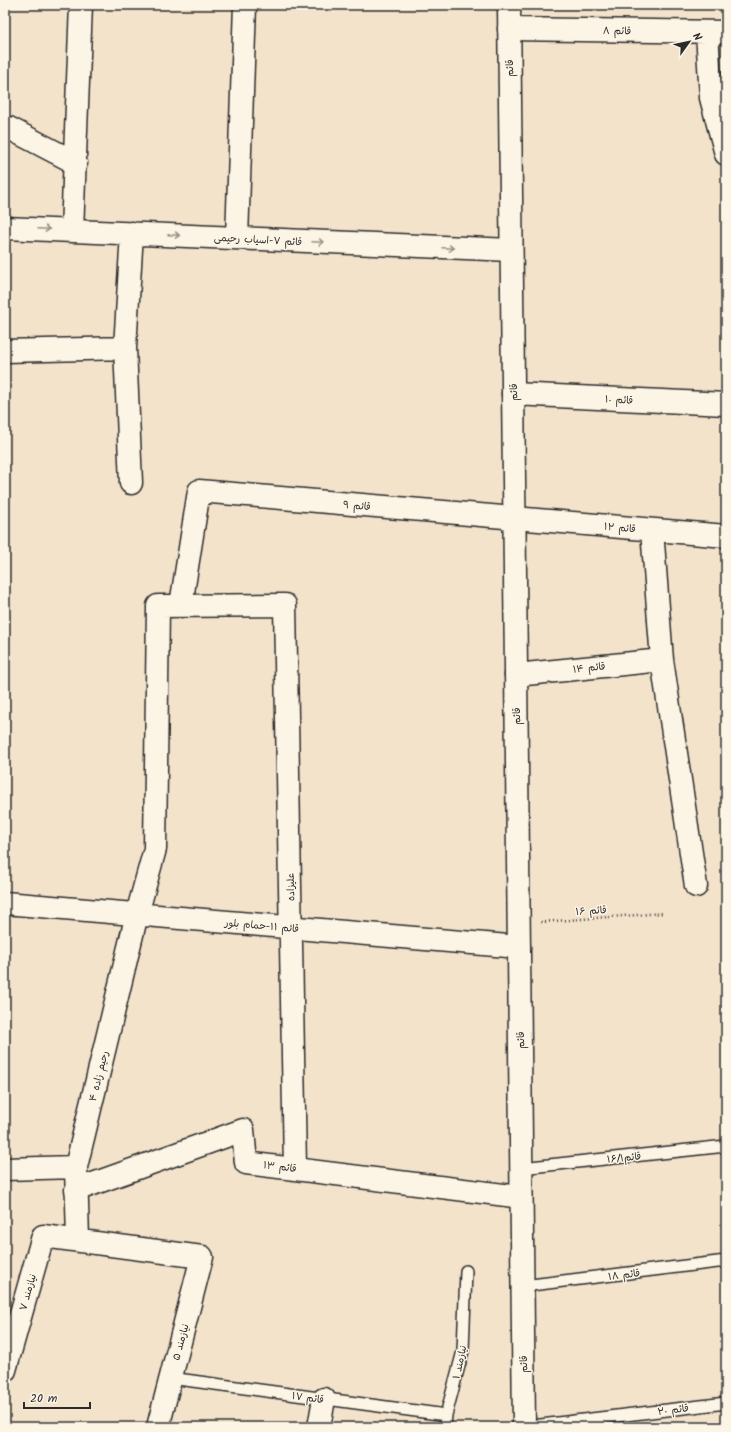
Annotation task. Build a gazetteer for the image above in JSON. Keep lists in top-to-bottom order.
{
  "streets": {
    "street": [
      "قائم ۸",
      "قائم",
      "قائم ۷-اسیاب رحیمی",
      "قائم ۱۰",
      "قائم ۹",
      "قائم ۱۲",
      "قائم ۱۴",
      "علیزاده",
      "قائم ۱۱-حمام بلور",
      "رحیم زاده ۴",
      "قائم ۱۳",
      "نیازمند ۷",
      "نیازمند ۵"
    ],
    "lane": [
      "قائم۱۶/۱",
      "قائم ۱۸",
      "نیازمند ۱",
      "قائم ۱۷",
      "قائم ۲۰"
    ],
    "path": ["قائم ۱۶"]
  },
  "crossings": [
    ["قائم ۸", "قائم"],
    ["قائم", "قائم ۷-اسیاب رحیمی"],
    ["قائم", "قائم ۱۰"],
    ["قائم", "قائم ۹"],
    ["قائم", "قائم ۱۲"],
    ["قائم", "قائم ۱۴"],
    ["قائم", "قائم ۱۶"],
    ["قائم", "قائم ۱۱-حمام بلور"],
    ["قائم", "قائم۱۶/۱"],
    ["قائم", "قائم ۱۳"],
    ["قائم", "قائم ۱۸"],
    ["قائم", "قائم ۲۰"],
    ["قائم ۹", "قائم ۱۲"],
    ["قائم ۹", "علیزاده"],
    ["قائم ۹", "رحیم زاده ۴"],
    ["علیزاده", "قائم ۱۱-حمام بلور"],
    ["علیزاده", "رحیم زاده ۴"],
    ["علیزاده", "قائم ۱۳"],
    ["قائم ۱۱-حمام بلور", "رحیم زاده ۴"],
    ["رحیم زاده ۴", "قائم ۱۳"],
    ["رحیم زاده ۴", "نیازمند ۷"],
    ["رحیم زاده ۴", "نیازمند ۵"],
    ["نیازمند ۷", "نیازمند ۵"],
    ["نیازمند ۵", "قائم ۱۷"],
    ["نیازمند ۱", "قائم ۱۷"]
  ],
  "scale_bar": "20 m",
  "north": "top right"
}
